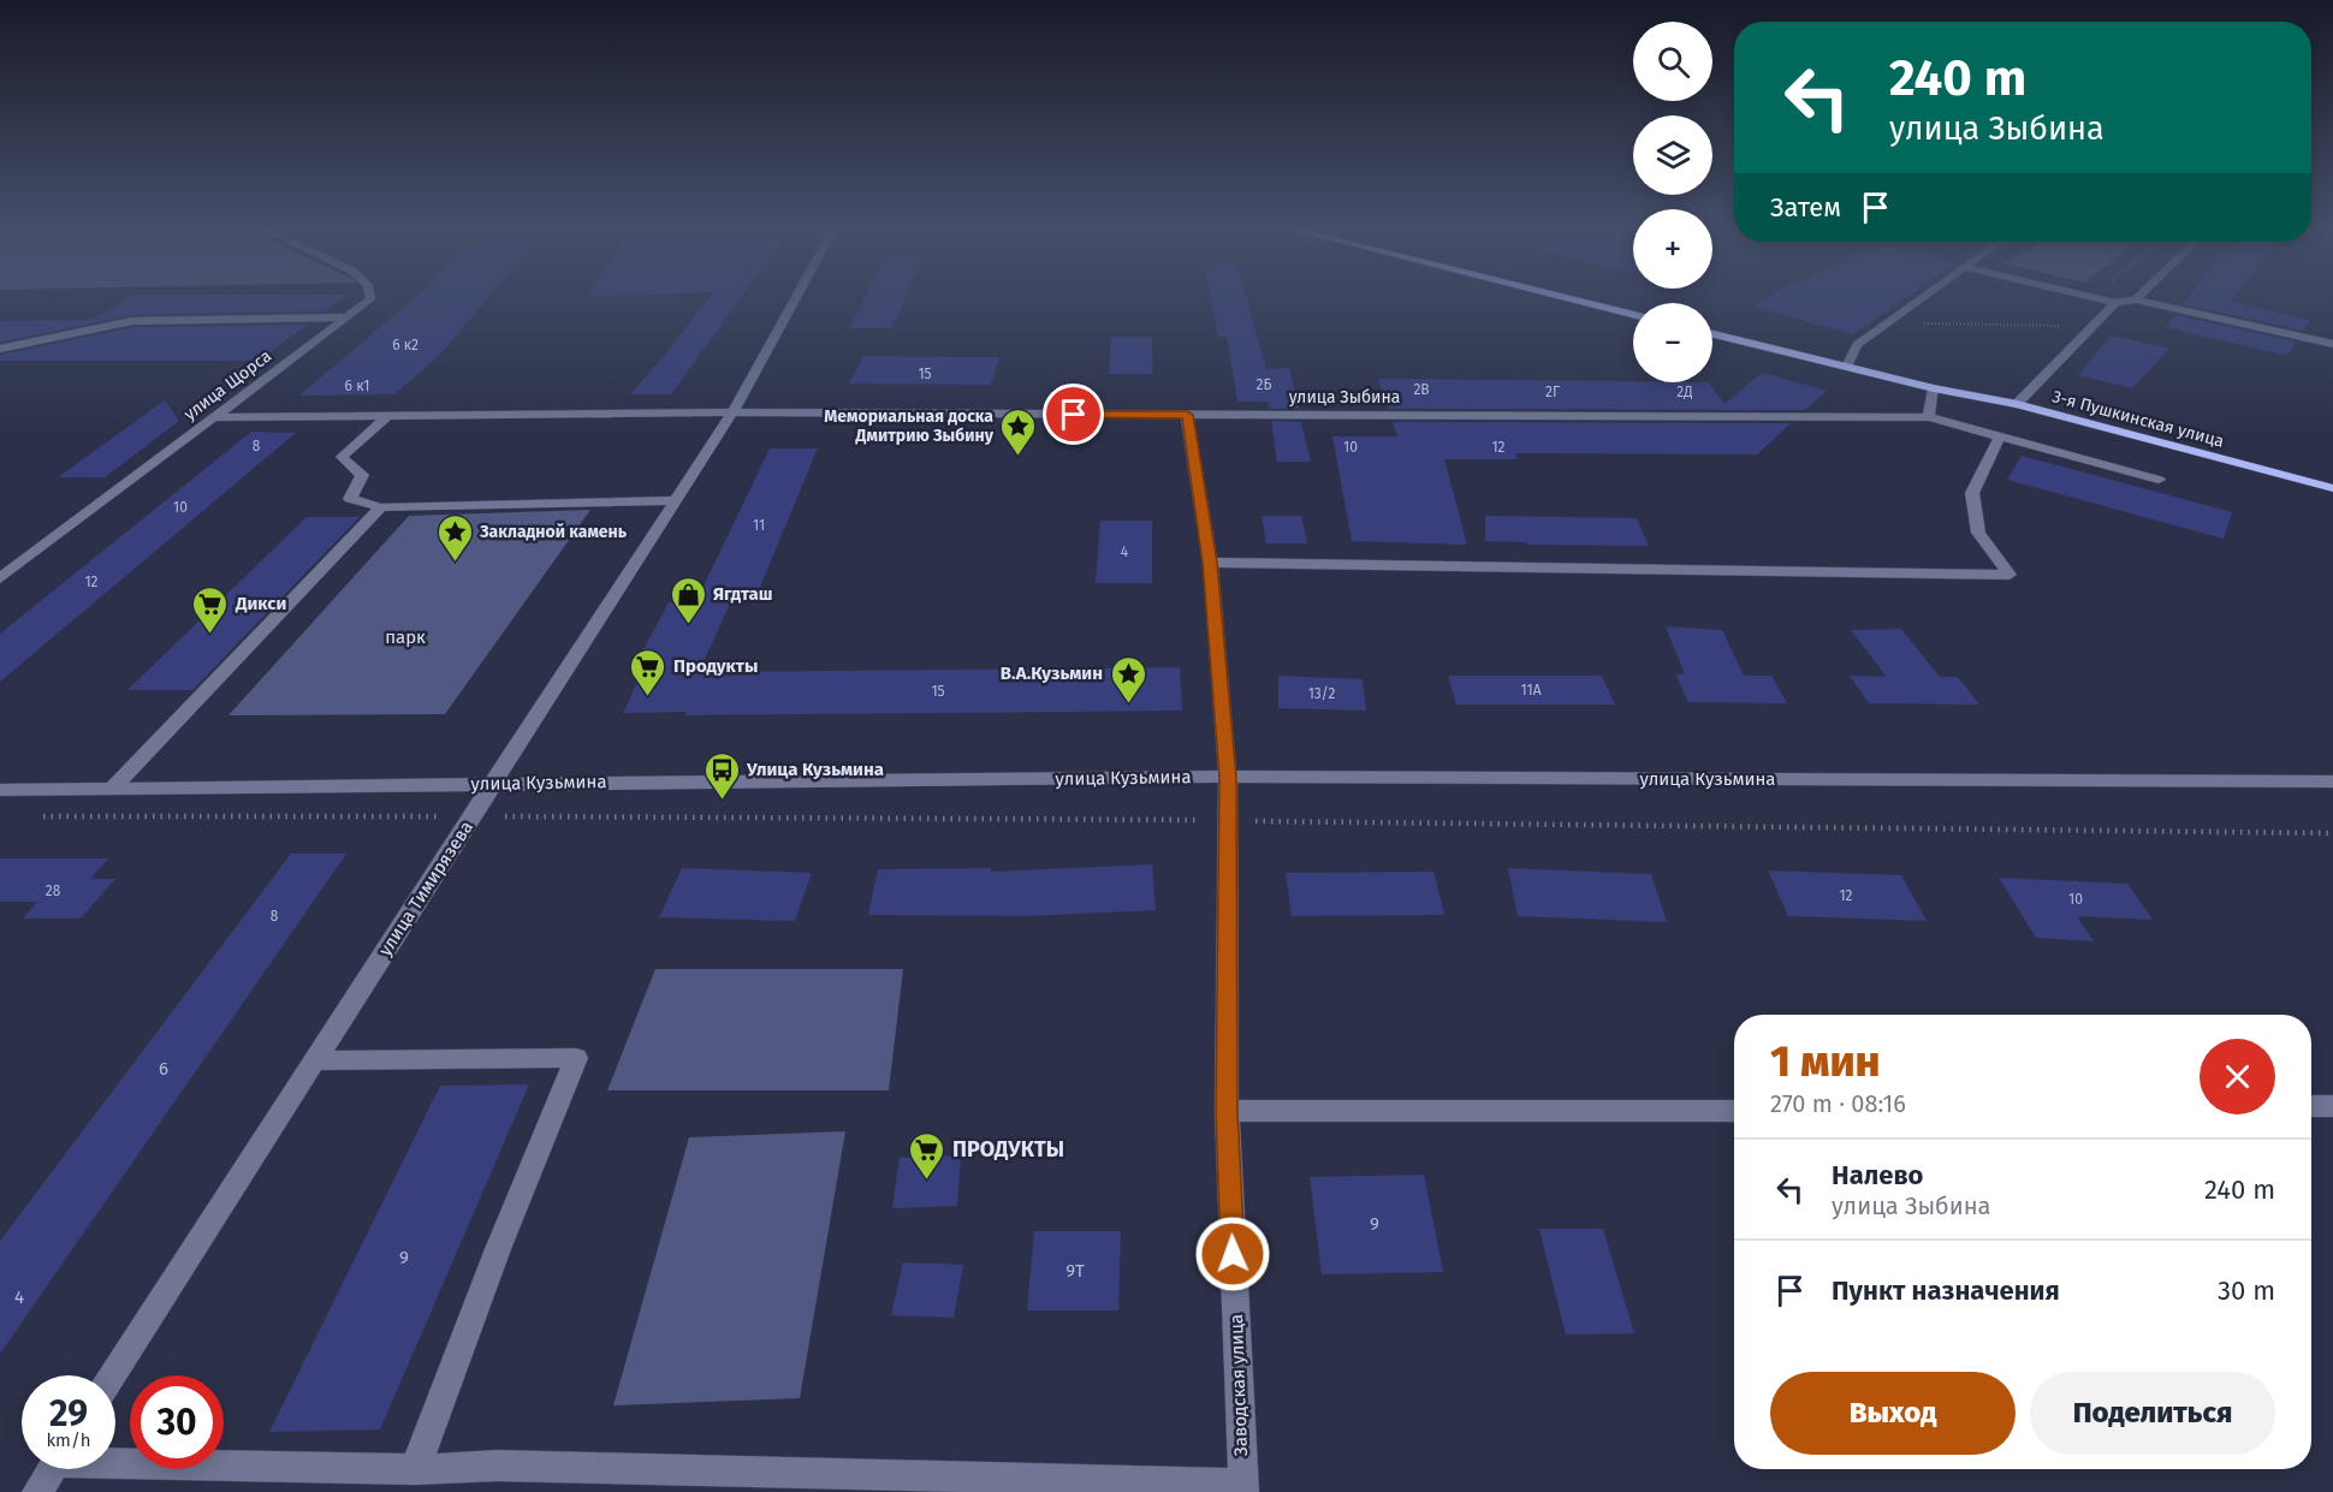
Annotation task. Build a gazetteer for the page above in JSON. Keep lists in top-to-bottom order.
{
  "streets": {
    "main road": ["3-я Пушкинская улица"],
    "street": [
      "улица Щорса",
      "улица Зыбина",
      "улица Кузьмина",
      "улица Тимирязева",
      "Заводская улица"
    ]
  },
  "crossings": [
    ["улица Щорса", "улица Зыбина"],
    ["улица Зыбина", "улица Тимирязева"],
    ["улица Зыбина", "Заводская улица"],
    ["улица Кузьмина", "улица Тимирязева"],
    ["улица Кузьмина", "Заводская улица"]
  ],
  "parks": ["парк"],
  "places": {
    "place": ["Мемориальная доска Дмитрию Зыбину", "Закладной камень", "В.А.Кузьмин"],
    "shop": ["Ягдташ"],
    "supermarket": ["Дикси", "Продукты", "ПРОДУКТЫ"],
    "bus stop": ["Улица Кузьмина"]
  },
  "house_numbers": [
    "6 к2",
    "15",
    "2Б",
    "6 к1",
    "2В",
    "2Г",
    "2Д",
    "8",
    "10",
    "12",
    "10",
    "11",
    "4",
    "12",
    "11А",
    "15",
    "13/2",
    "28",
    "12",
    "10",
    "8",
    "6",
    "9",
    "9",
    "9Т",
    "4"
  ],
  "page": {
    "map_buttons": ["+", "−"],
    "turn": ["240 m", "улица Зыбина"],
    "then": "Затем",
    "heading": ["1 мин", "270 m · 08:16"],
    "list": [
      {
        "name": "Налево",
        "note": "улица Зыбина",
        "value": "240 m"
      },
      {
        "name": "Пункт назначения",
        "value": "30 m"
      }
    ],
    "buttons": ["Выход", "Поделиться"],
    "speed": "29 km/h",
    "limit": "30"
  }
}
